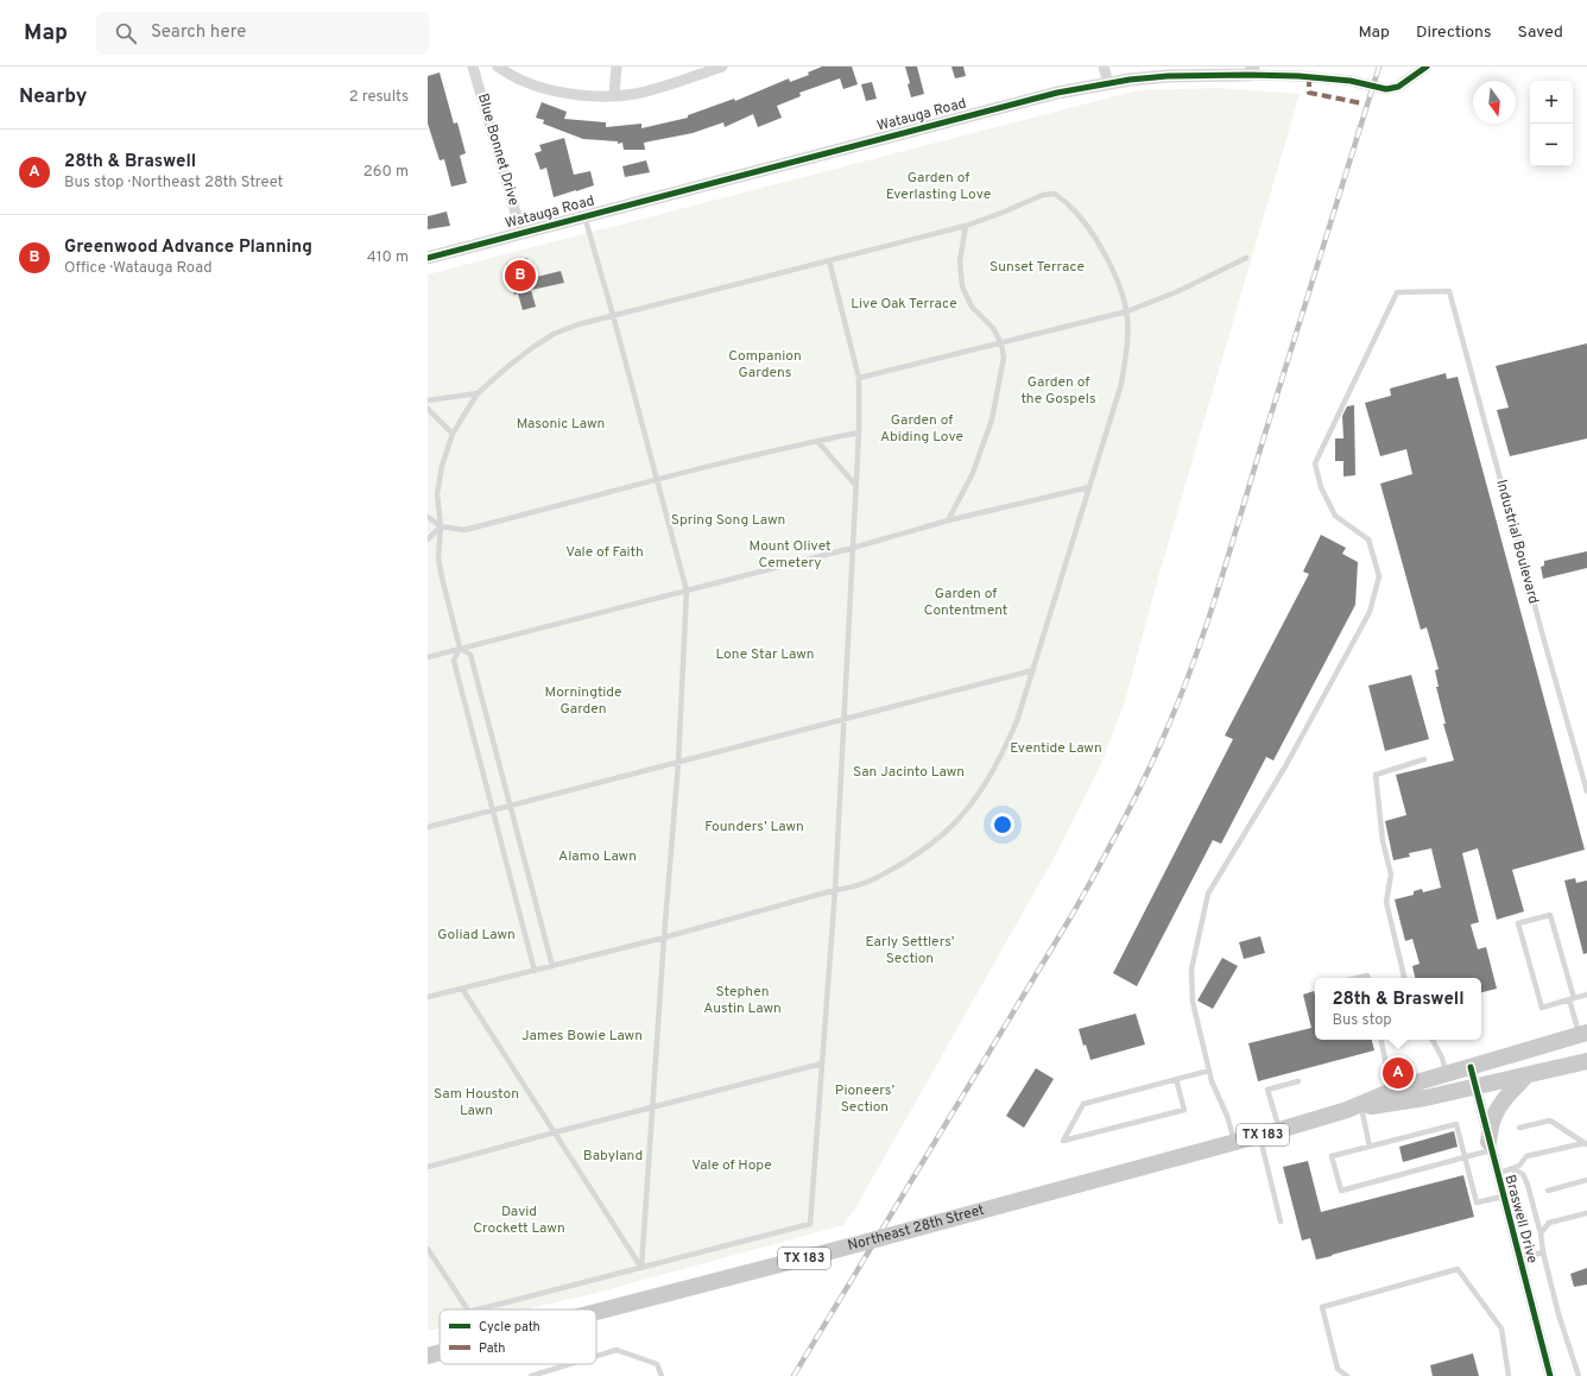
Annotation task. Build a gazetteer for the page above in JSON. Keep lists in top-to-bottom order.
{
  "streets": {
    "main road": ["TX 183", "Northeast 28th Street"],
    "street": ["Watauga Road", "Blue Bonnet Drive", "Braswell Drive"],
    "lane": ["Industrial Boulevard"]
  },
  "crossings": [
    ["Watauga Road", "Blue Bonnet Drive"],
    ["Braswell Drive", "Northeast 28th Street"]
  ],
  "parks": [
    "Garden of Everlasting Love",
    "Sunset Terrace",
    "Live Oak Terrace",
    "Companion Gardens",
    "Garden of the Gospels",
    "Garden of Abiding Love",
    "Masonic Lawn",
    "Spring Song Lawn",
    "Mount Olivet Cemetery",
    "Vale of Faith",
    "Garden of Contentment",
    "Lone Star Lawn",
    "Morningtide Garden",
    "Eventide Lawn",
    "San Jacinto Lawn",
    "Founders’ Lawn",
    "Alamo Lawn",
    "Goliad Lawn",
    "Early Settlers’ Section",
    "Stephen Austin Lawn",
    "James Bowie Lawn",
    "Pioneers’ Section",
    "Sam Houston Lawn",
    "Babyland",
    "Vale of Hope",
    "David Crockett Lawn"
  ],
  "legend": ["Cycle path", "Path"],
  "north": "bottom",
  "page": {
    "header": "Map",
    "search": "Search here",
    "nav": ["Map", "Directions", "Saved"],
    "heading": ["Nearby", "2 results"],
    "map_buttons": ["+", "−"],
    "list": [
      {
        "mark": "A",
        "name": "28th & Braswell",
        "note": "Bus stop · Northeast 28th Street",
        "value": "260 m"
      },
      {
        "mark": "B",
        "name": "Greenwood Advance Planning",
        "note": "Office · Watauga Road",
        "value": "410 m"
      }
    ],
    "pins": ["B", "A"],
    "popup": ["28th & Braswell", "Bus stop"]
  }
}
